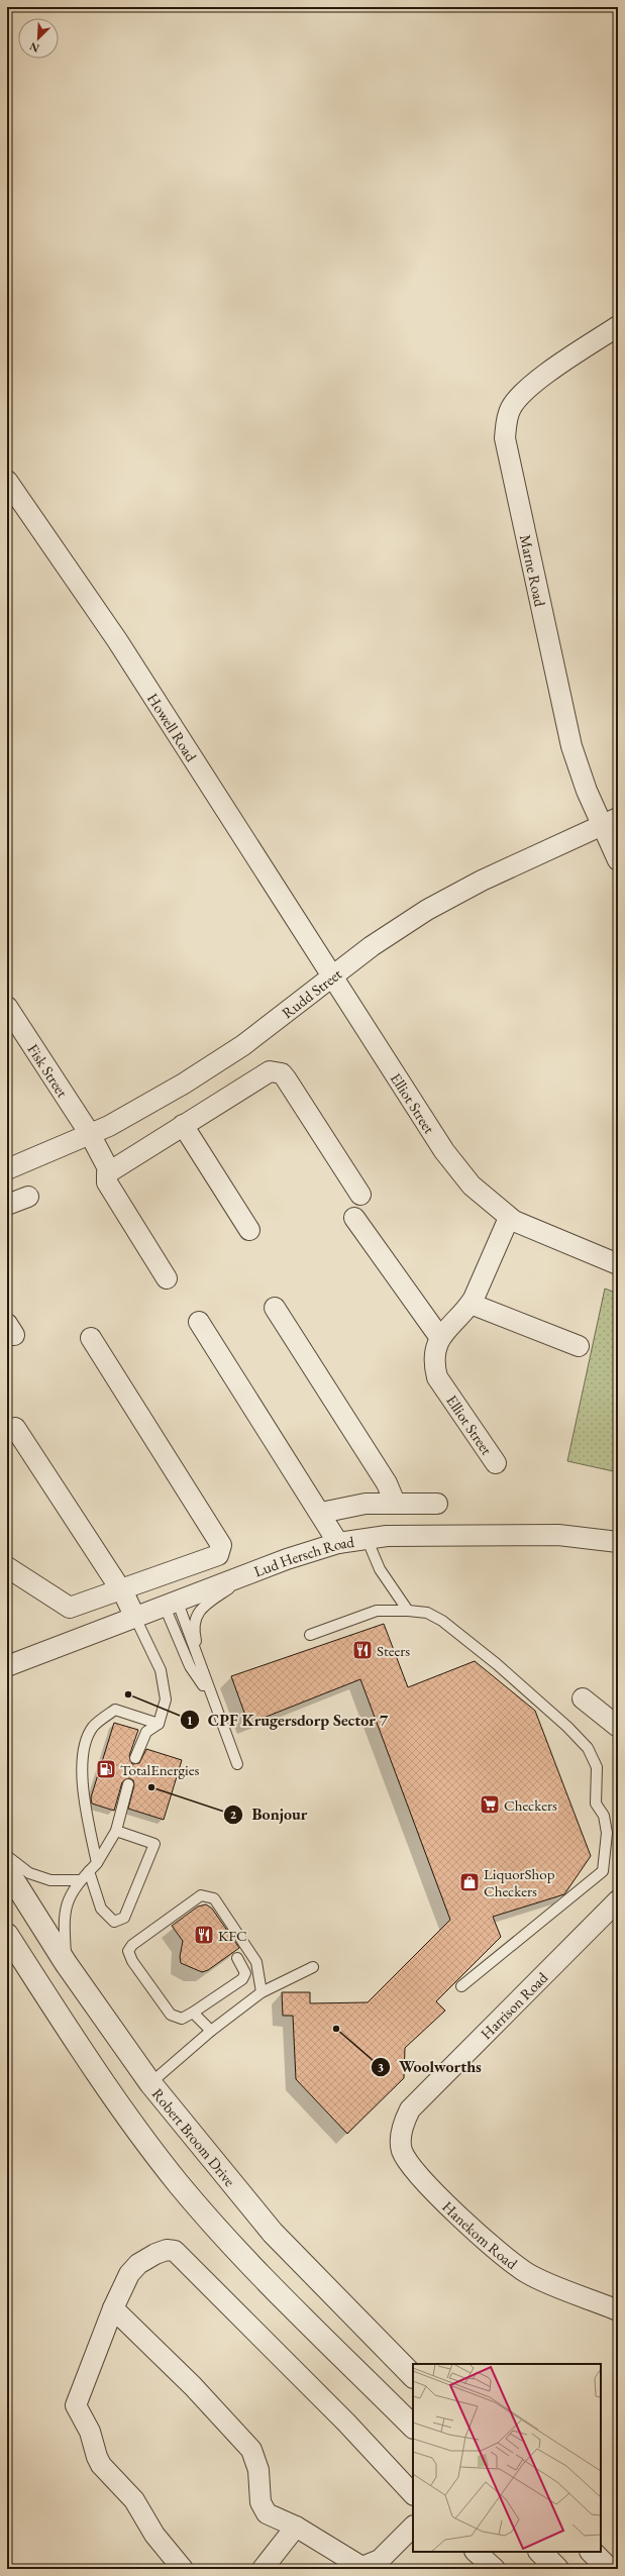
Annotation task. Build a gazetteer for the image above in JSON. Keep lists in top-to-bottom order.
{
  "streets": {
    "street": [
      "Marne Road",
      "Howell Road",
      "Rudd Street",
      "Fisk Street",
      "Elliot Street",
      "Lud Hersch Road",
      "Harrison Road",
      "Robert Broom Drive",
      "Hanekom Road"
    ]
  },
  "crossings": [
    ["Marne Road", "Rudd Street"],
    ["Howell Road", "Rudd Street"],
    ["Howell Road", "Elliot Street"],
    ["Rudd Street", "Fisk Street"],
    ["Rudd Street", "Elliot Street"],
    ["Harrison Road", "Hanekom Road"]
  ],
  "places": {
    "restaurant": ["Steers", "KFC"],
    "other": ["CPF Krugersdorp Sector 7", "Bonjour", "Woolworths"],
    "fuel station": ["TotalEnergies"],
    "supermarket": ["Checkers"],
    "shop": ["LiquorShop Checkers"]
  },
  "north": "bottom left"
}
